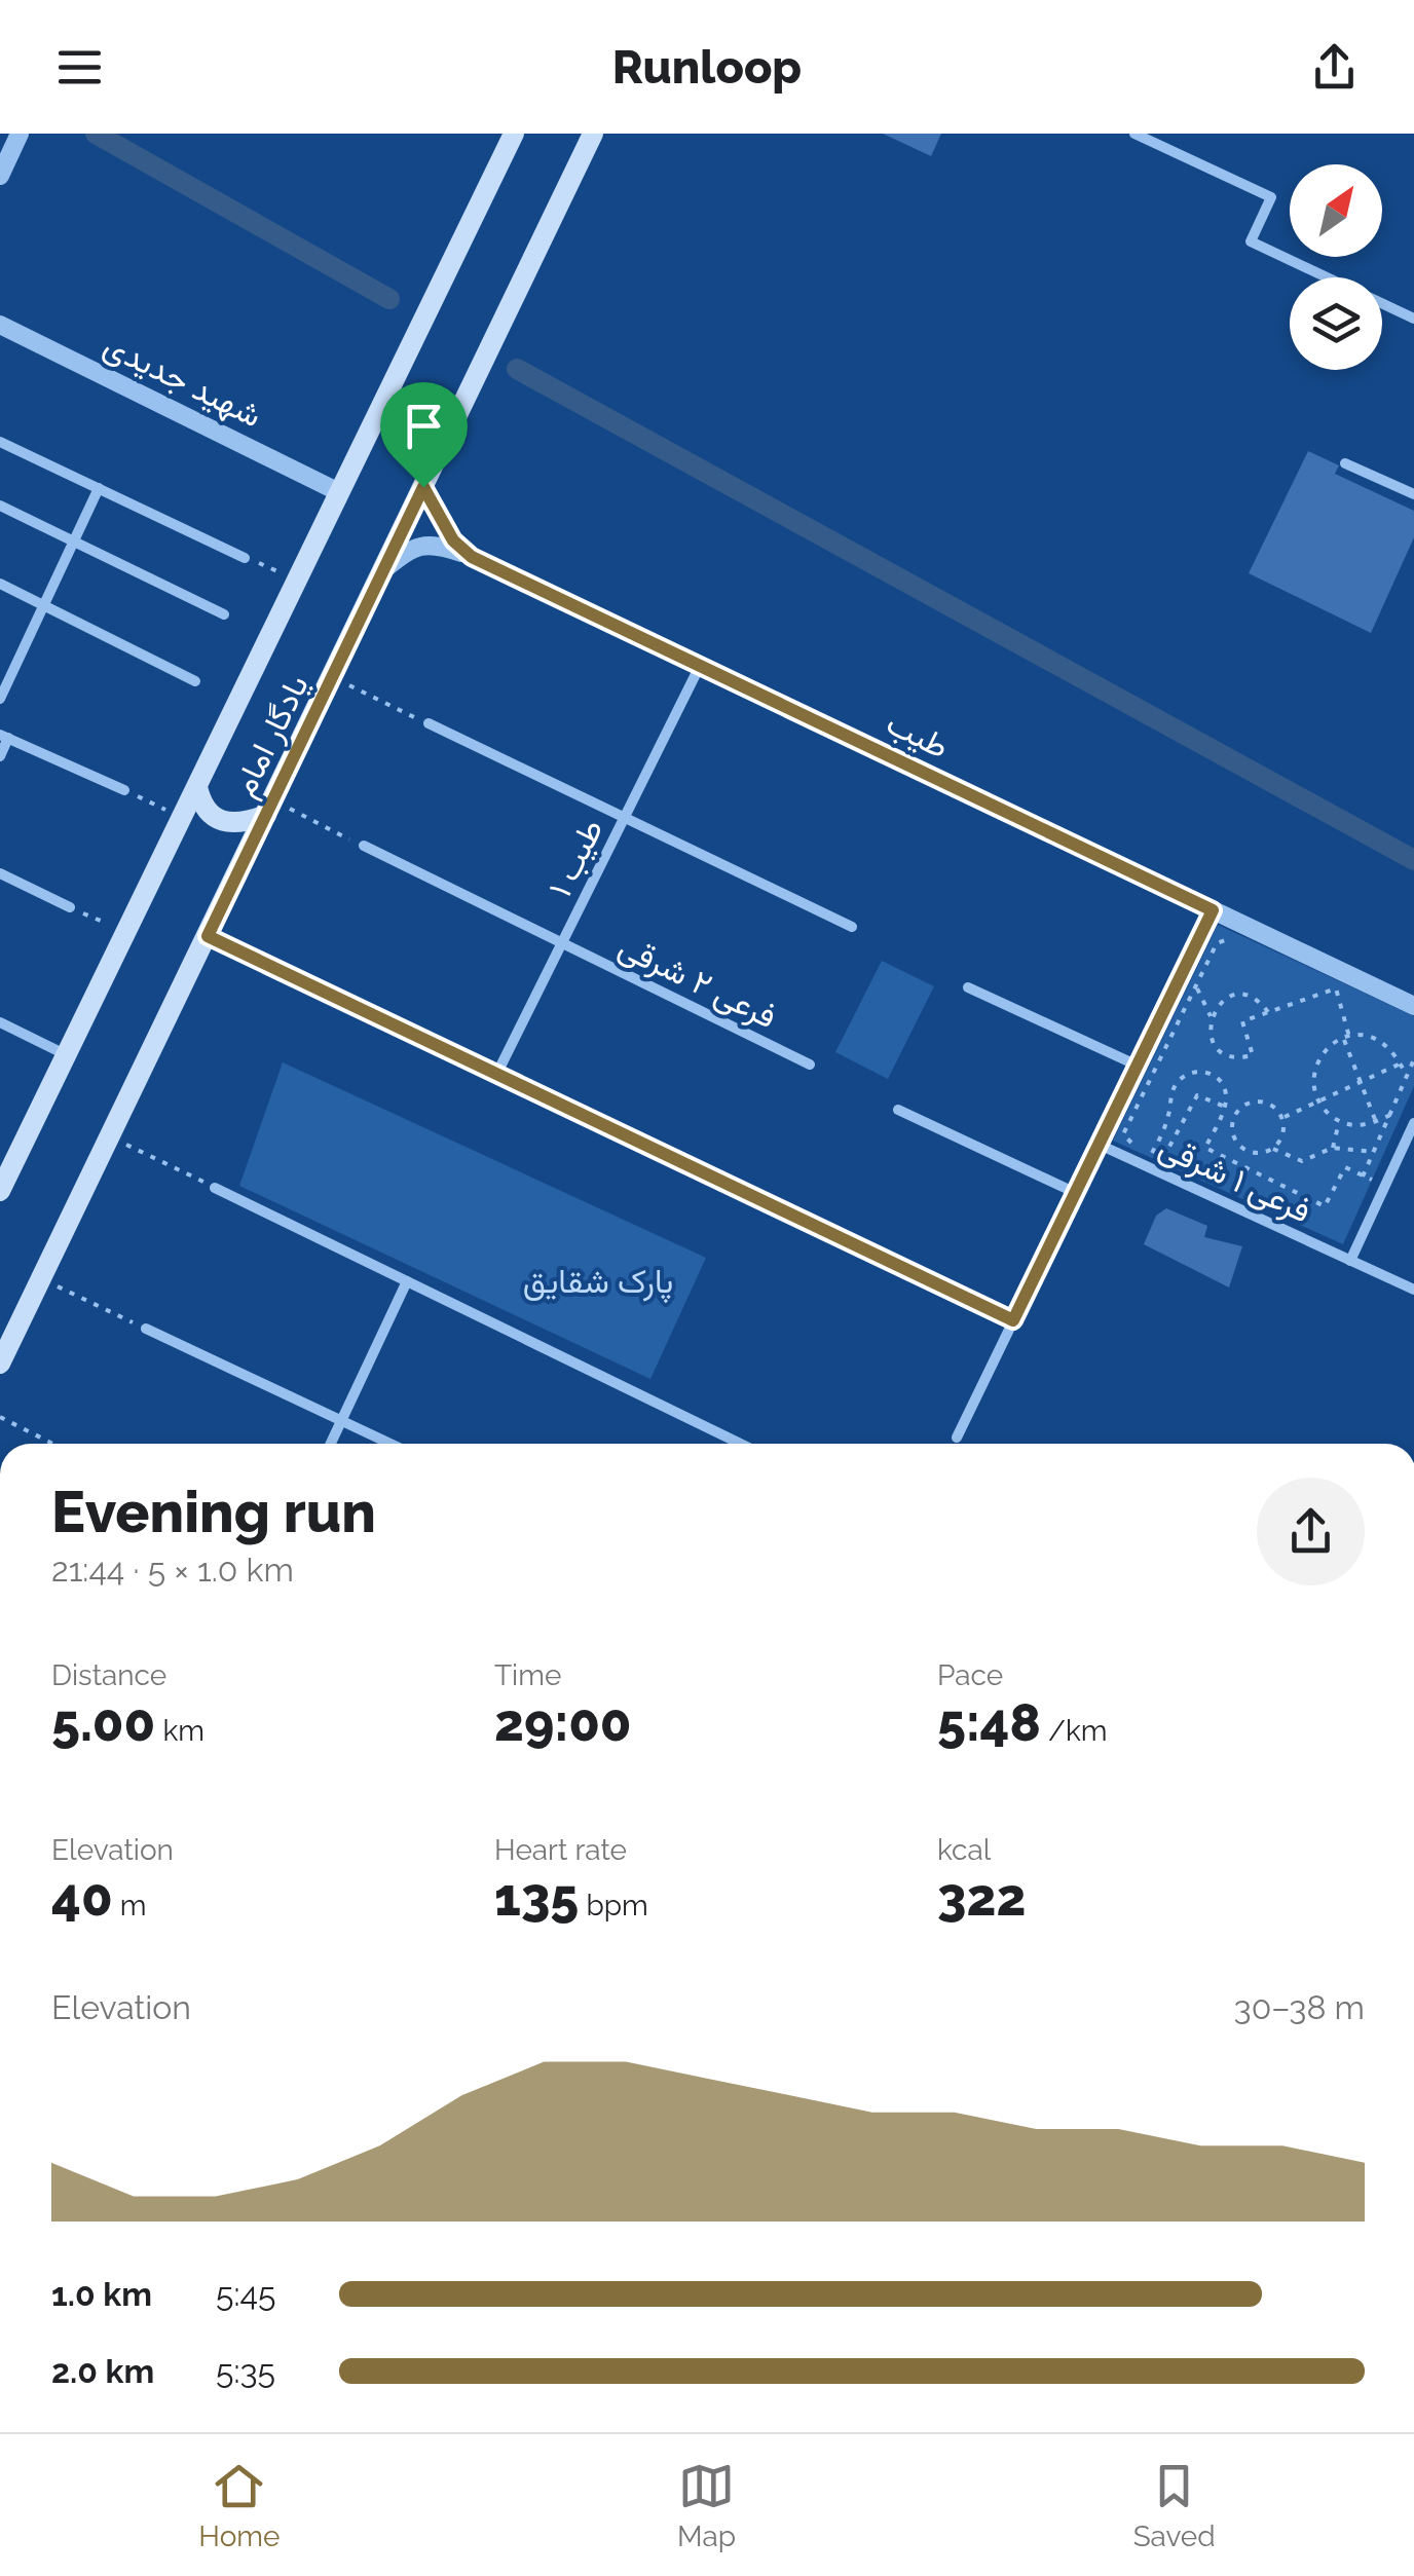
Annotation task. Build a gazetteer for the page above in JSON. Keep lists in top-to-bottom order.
{
  "streets": {
    "main road": ["یادگار امام"],
    "street": [
      "شهید جدیدی",
      "طیب",
      "طیب ۱",
      "فرعی ۲ شرقی",
      "فرعی ۱ شرقی"
    ]
  },
  "crossings": [
    ["شهید جدیدی", "یادگار امام"],
    ["طیب", "یادگار امام"],
    ["طیب", "طیب ۱"],
    ["طیب ۱", "فرعی ۲ شرقی"]
  ],
  "parks": ["پارک شقایق"],
  "north": "top right",
  "page": {
    "header": "Runloop",
    "heading": ["Evening run", "21:44 · 5 × 1.0 km"],
    "stats": [
      ["Distance", "5.00 km"],
      ["Time", "29:00"],
      ["Pace", "5:48 /km"],
      ["Elevation", "40 m"],
      ["Heart rate", "135 bpm"],
      ["kcal", "322"]
    ],
    "chart": ["Elevation", "30–38 m"],
    "list": [
      {
        "name": "1.0 km",
        "note": "5:45"
      },
      {
        "name": "2.0 km",
        "note": "5:35"
      }
    ],
    "tabs": ["Home", "Map", "Saved"]
  }
}
